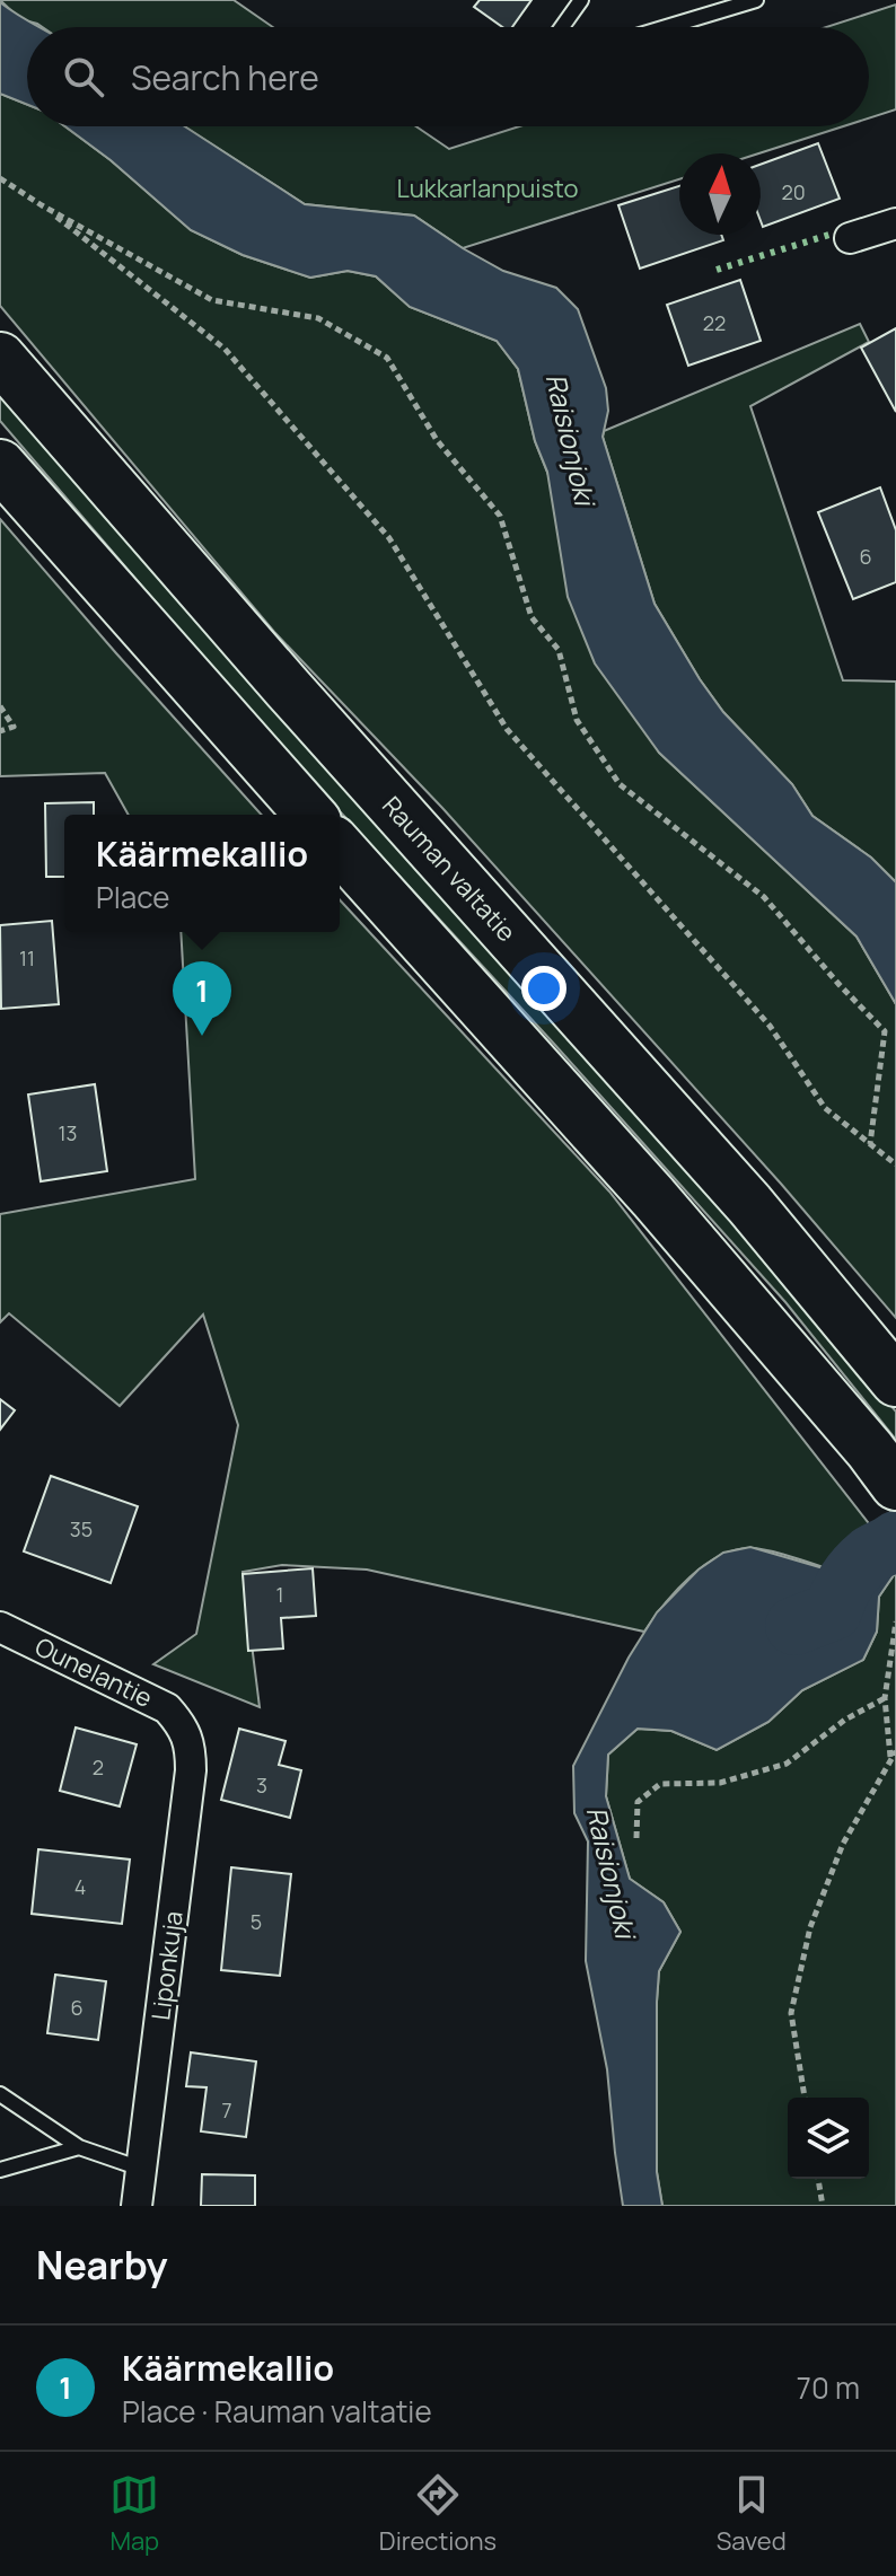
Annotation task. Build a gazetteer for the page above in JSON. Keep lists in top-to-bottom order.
{
  "streets": {
    "highway": ["Rauman valtatie"],
    "street": ["Ounelantie", "Liponkuja"]
  },
  "crossings": [
    ["Ounelantie", "Liponkuja"]
  ],
  "water": ["Raisionjoki"],
  "parks": ["Lukkarlanpuisto"],
  "house_numbers": [
    "20",
    "22",
    "6",
    "11",
    "13",
    "35",
    "1",
    "2",
    "3",
    "4",
    "5",
    "6",
    "7"
  ],
  "north": "top",
  "page": {
    "search": "Search here",
    "popup": ["Käärmekallio", "Place"],
    "pins": "1",
    "heading": "Nearby",
    "list": [
      {
        "mark": "1",
        "name": "Käärmekallio",
        "note": "Place · Rauman valtatie",
        "value": "70 m"
      }
    ],
    "nav": ["Map", "Directions", "Saved"]
  }
}
